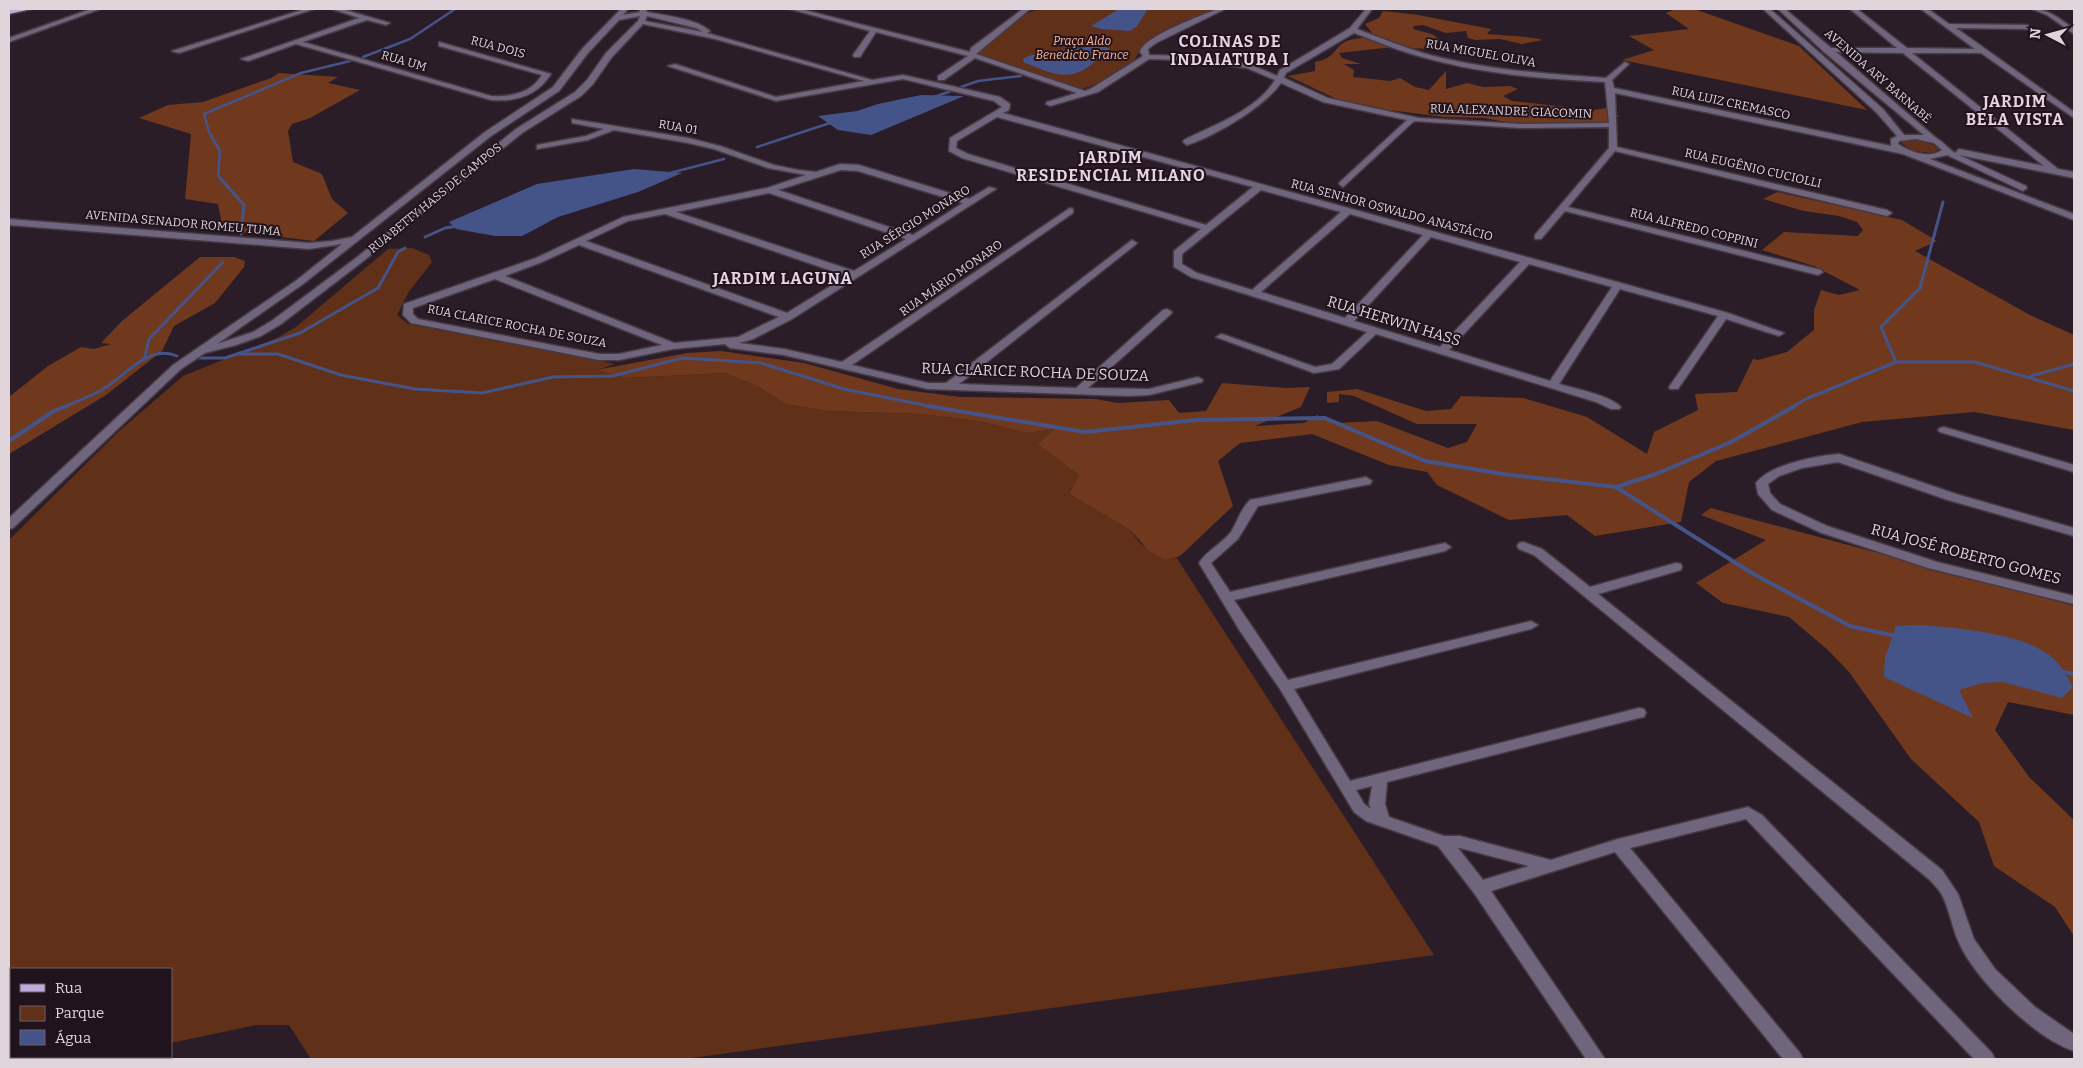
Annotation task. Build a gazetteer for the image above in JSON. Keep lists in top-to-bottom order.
{
  "streets": {
    "street": [
      "RUA DOIS",
      "RUA MIGUEL OLIVA",
      "RUA UM",
      "AVENIDA ARY BARNABÉ",
      "RUA LUIZ CREMASCO",
      "RUA ALEXANDRE GIACOMIN",
      "RUA 01",
      "RUA EUGÊNIO CUCIOLLI",
      "RUA BETTY HASS DE CAMPOS",
      "RUA SENHOR OSWALDO ANASTÁCIO",
      "RUA SÉRGIO MONARO",
      "AVENIDA SENADOR ROMEU TUMA",
      "RUA ALFREDO COPPINI",
      "RUA MÁRIO MONARO",
      "RUA HERWIN HASS",
      "RUA CLARICE ROCHA DE SOUZA",
      "RUA JOSÉ ROBERTO GOMES"
    ]
  },
  "crossings": [
    ["RUA DOIS", "RUA UM"],
    ["AVENIDA ARY BARNABÉ", "RUA LUIZ CREMASCO"],
    ["RUA 01", "RUA CLARICE ROCHA DE SOUZA"],
    ["RUA BETTY HASS DE CAMPOS", "AVENIDA SENADOR ROMEU TUMA"],
    ["RUA SÉRGIO MONARO", "RUA CLARICE ROCHA DE SOUZA"],
    ["RUA MÁRIO MONARO", "RUA CLARICE ROCHA DE SOUZA"]
  ],
  "districts": [
    "COLINAS DE INDAIATUBA I",
    "JARDIM BELA VISTA",
    "JARDIM RESIDENCIAL MILANO",
    "JARDIM LAGUNA"
  ],
  "parks": ["Praça Aldo Benedicto France"],
  "legend": ["Rua", "Parque", "Água"],
  "north": "left"
}
